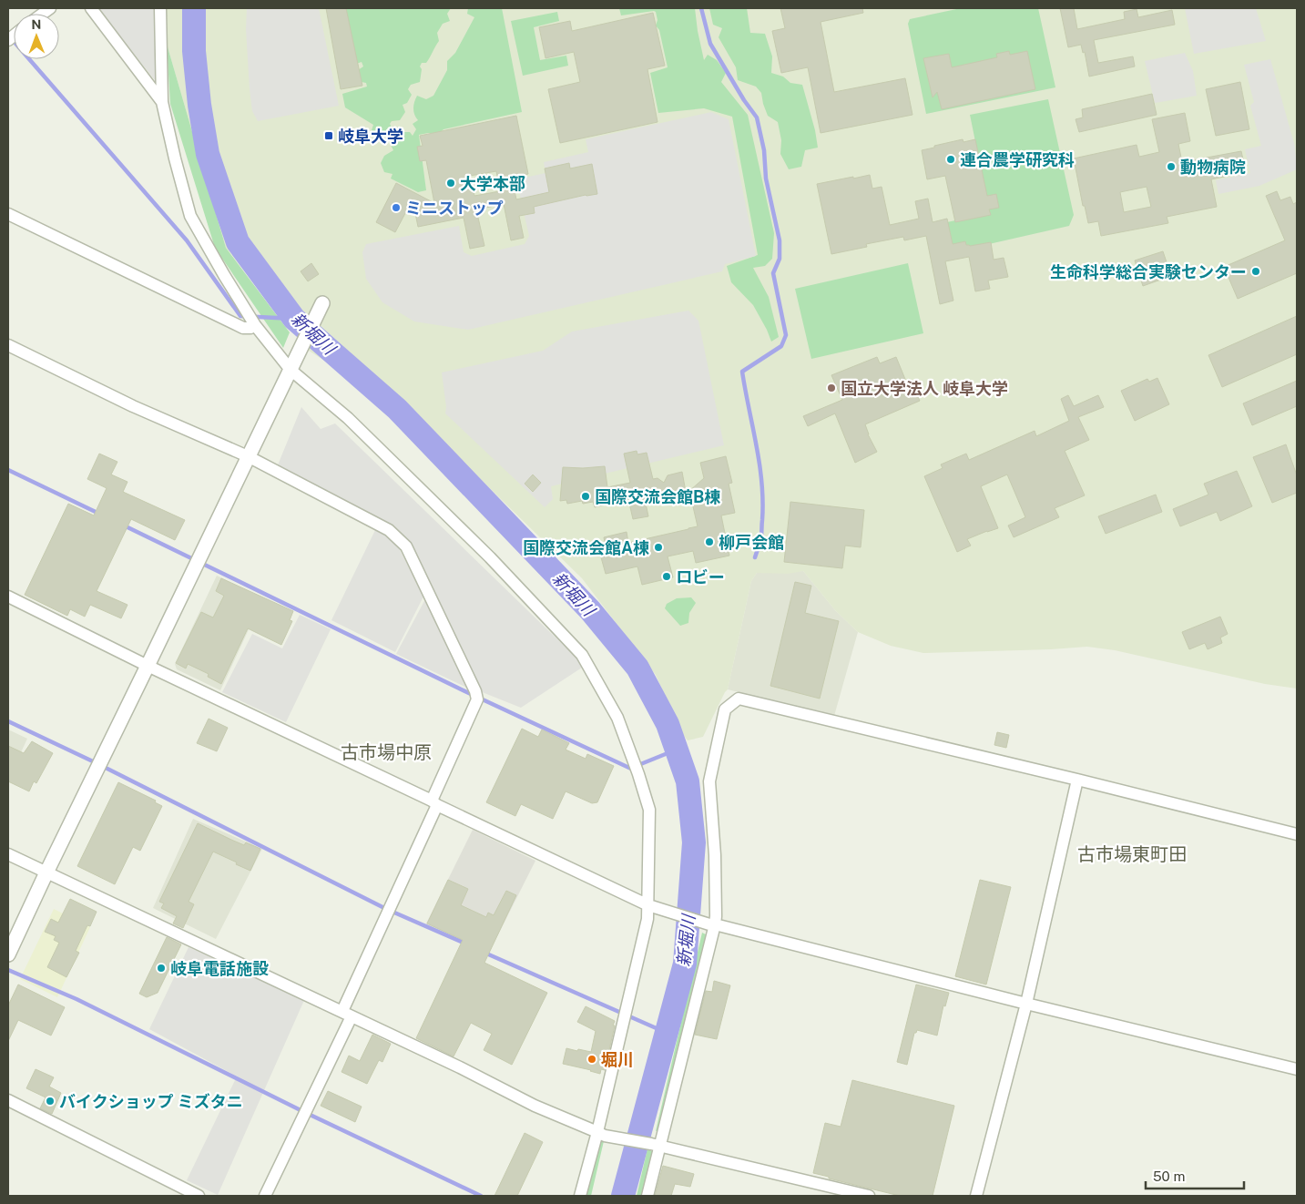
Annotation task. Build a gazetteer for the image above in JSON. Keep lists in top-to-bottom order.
{
  "districts": ["古市場中原", "古市場東町田"],
  "water": ["新堀川"],
  "places": {
    "transit": ["岐阜大学"],
    "other": [
      "連合農学研究科",
      "動物病院",
      "大学本部",
      "ミニストップ",
      "生命科学総合実験センター",
      "国立大学法人 岐阜大学",
      "国際交流会館B棟",
      "柳戸会館",
      "国際交流会館A棟",
      "ロビー",
      "岐阜電話施設",
      "堀川",
      "バイクショップ ミズタニ"
    ]
  },
  "scale_bar": "50 m",
  "north": "top"
}
